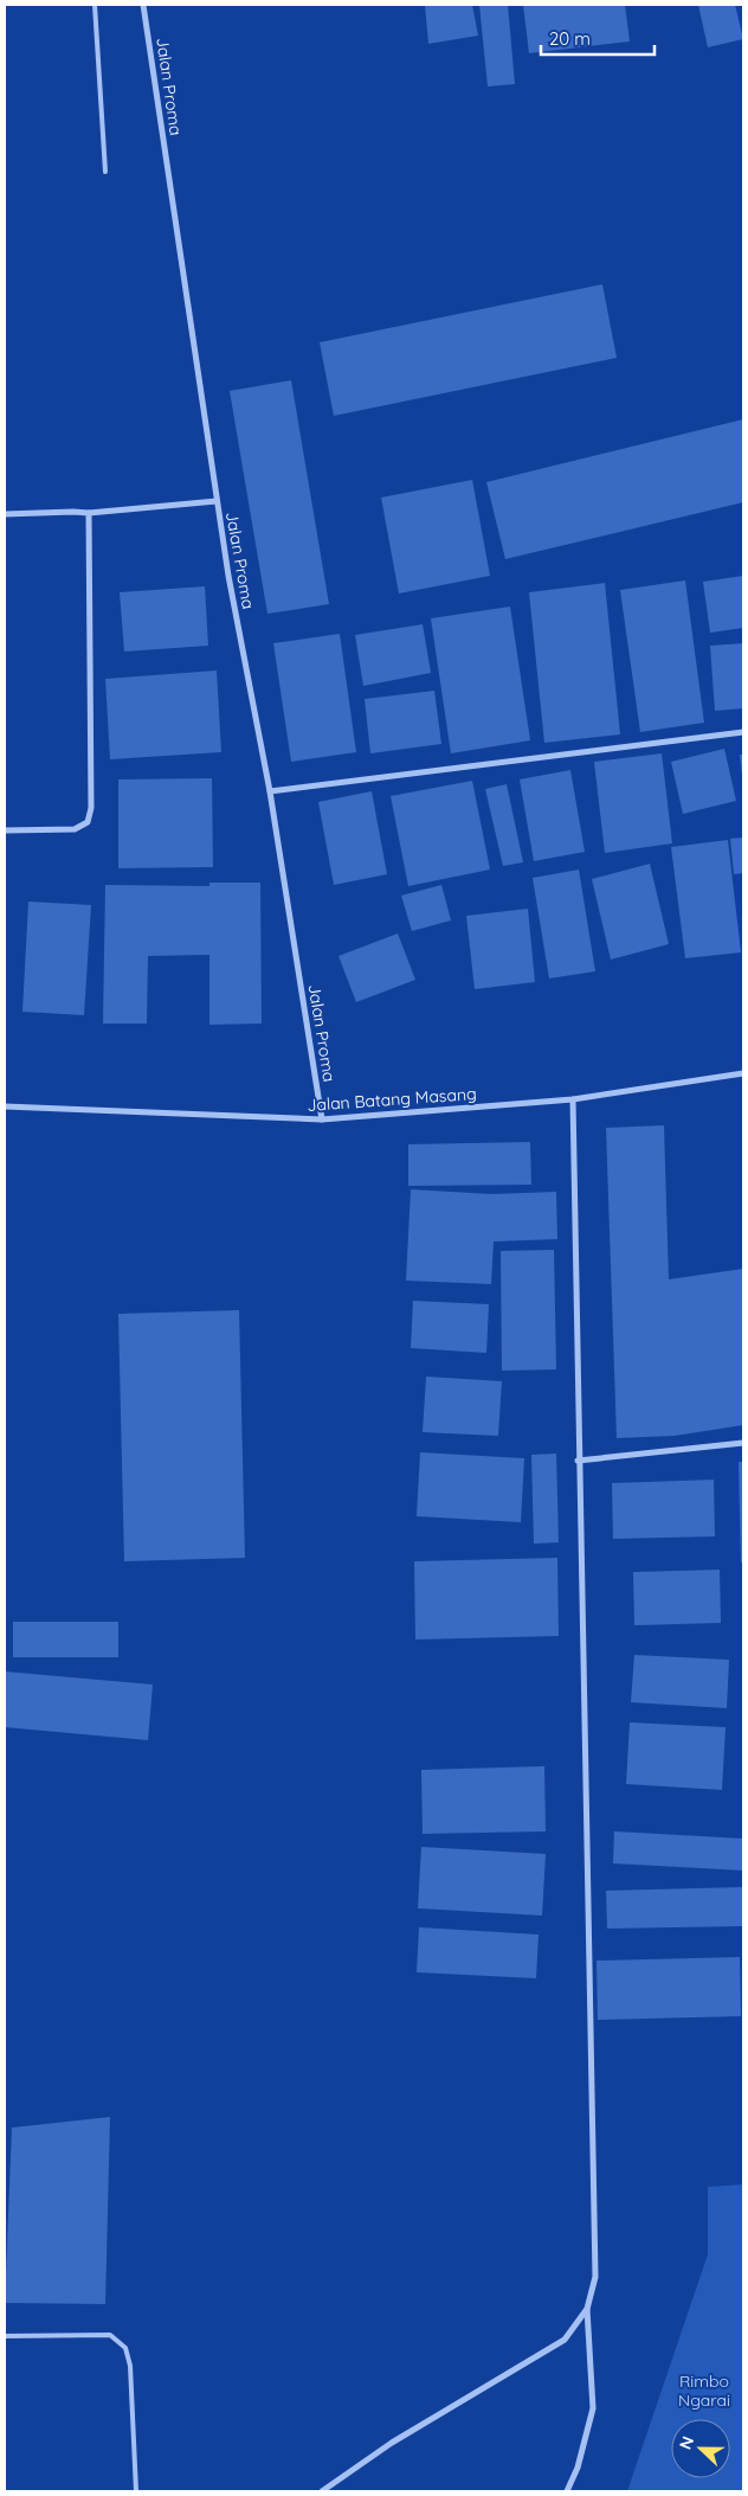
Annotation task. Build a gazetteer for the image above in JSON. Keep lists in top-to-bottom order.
{
  "streets": {
    "street": ["Jalan Proma", "Jalan Batang Masang"]
  },
  "crossings": [
    ["Jalan Proma", "Jalan Batang Masang"]
  ],
  "parks": ["Rimbo Ngarai"],
  "scale_bar": "20 m",
  "north": "left"
}
